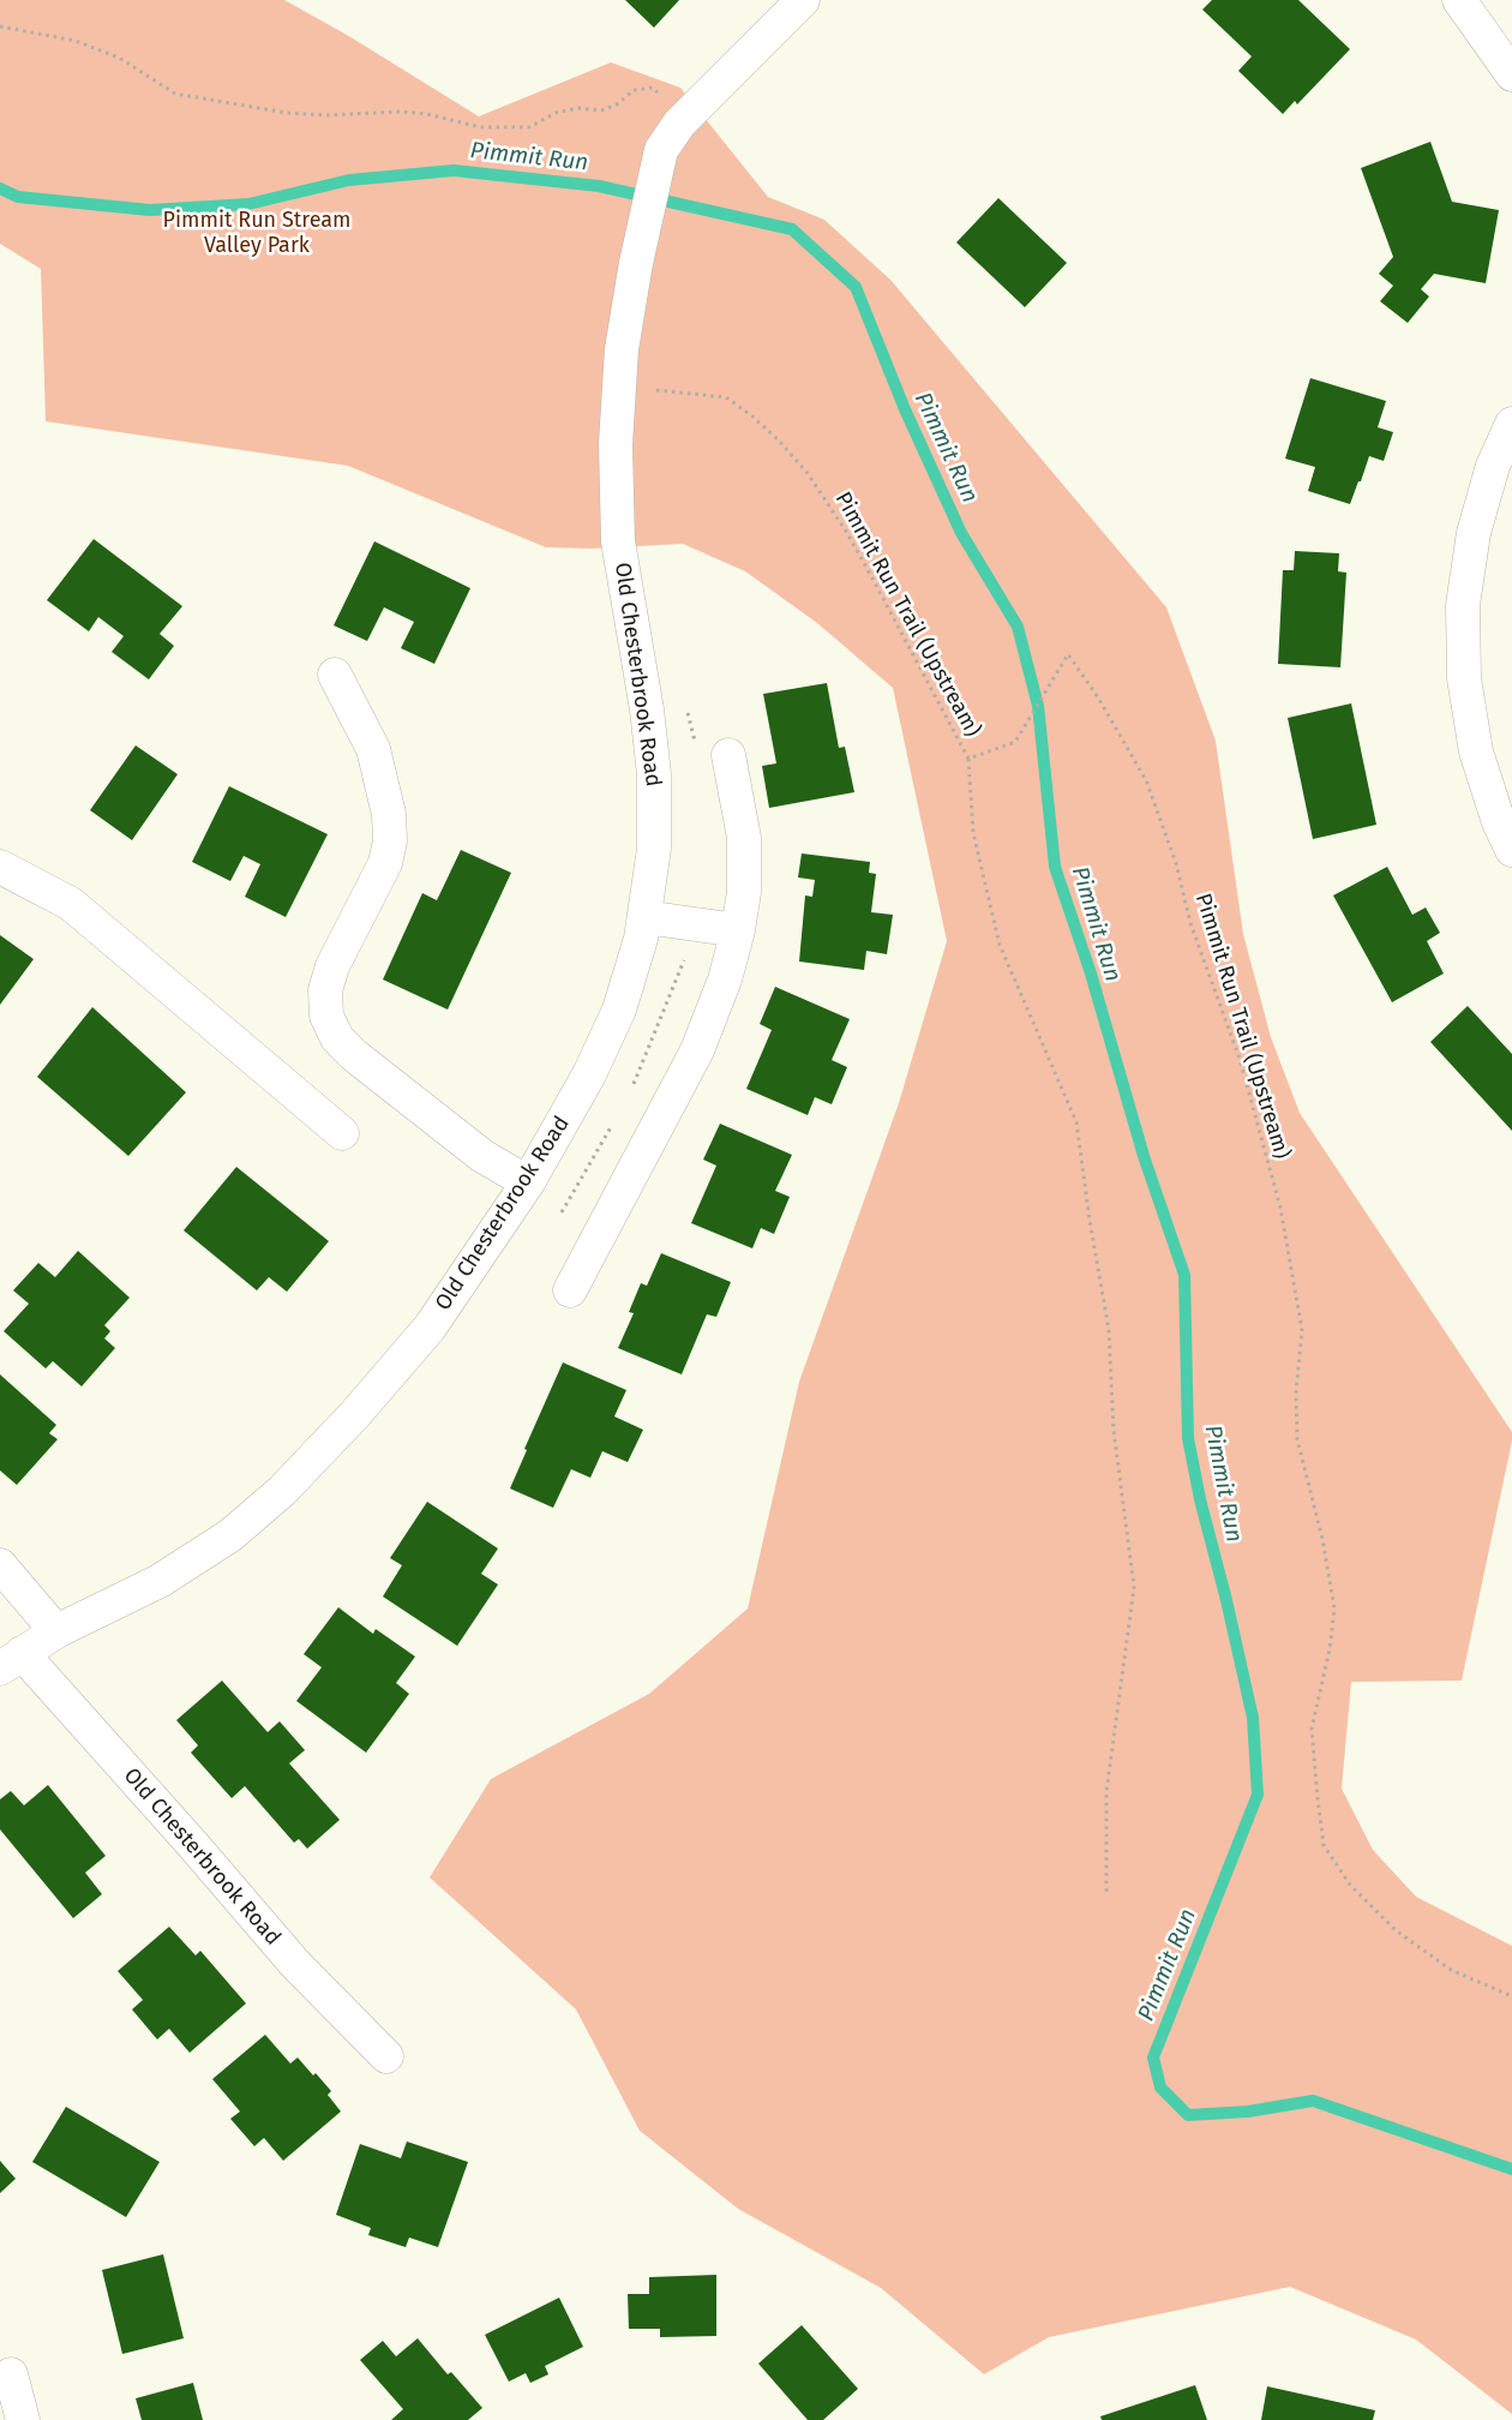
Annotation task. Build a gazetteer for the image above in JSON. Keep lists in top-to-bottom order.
{
  "streets": {
    "street": ["Old Chesterbrook Road"],
    "path": ["Pimmit Run Trail (Upstream)"]
  },
  "water": ["Pimmit Run"],
  "parks": ["Pimmit Run Stream Valley Park"]
}
